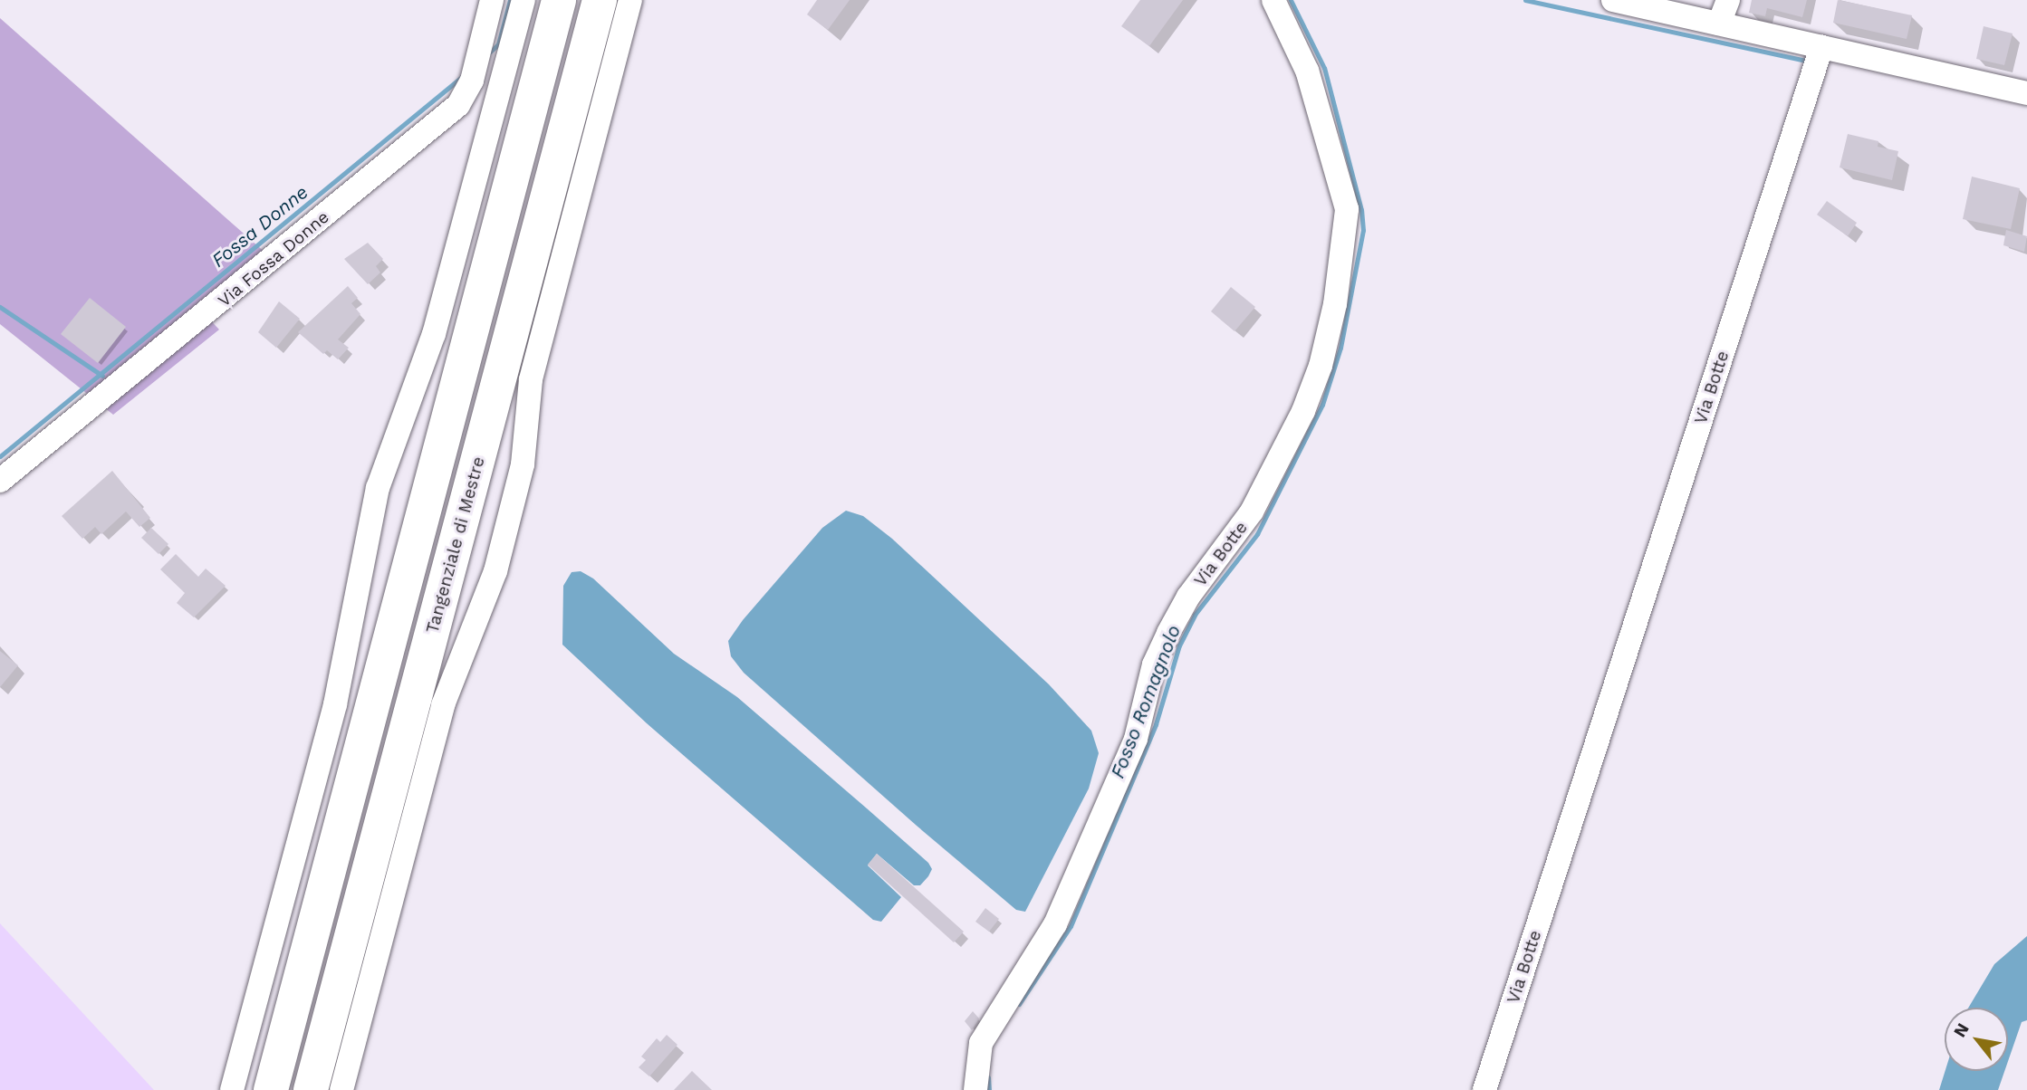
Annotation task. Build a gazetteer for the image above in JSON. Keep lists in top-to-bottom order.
{
  "streets": {
    "highway": ["Tangenziale di Mestre"],
    "street": ["Via Fossa Donne", "Via Botte"]
  },
  "water": ["Fossa Donne", "Fosso Romagnolo"],
  "north": "top left"
}
